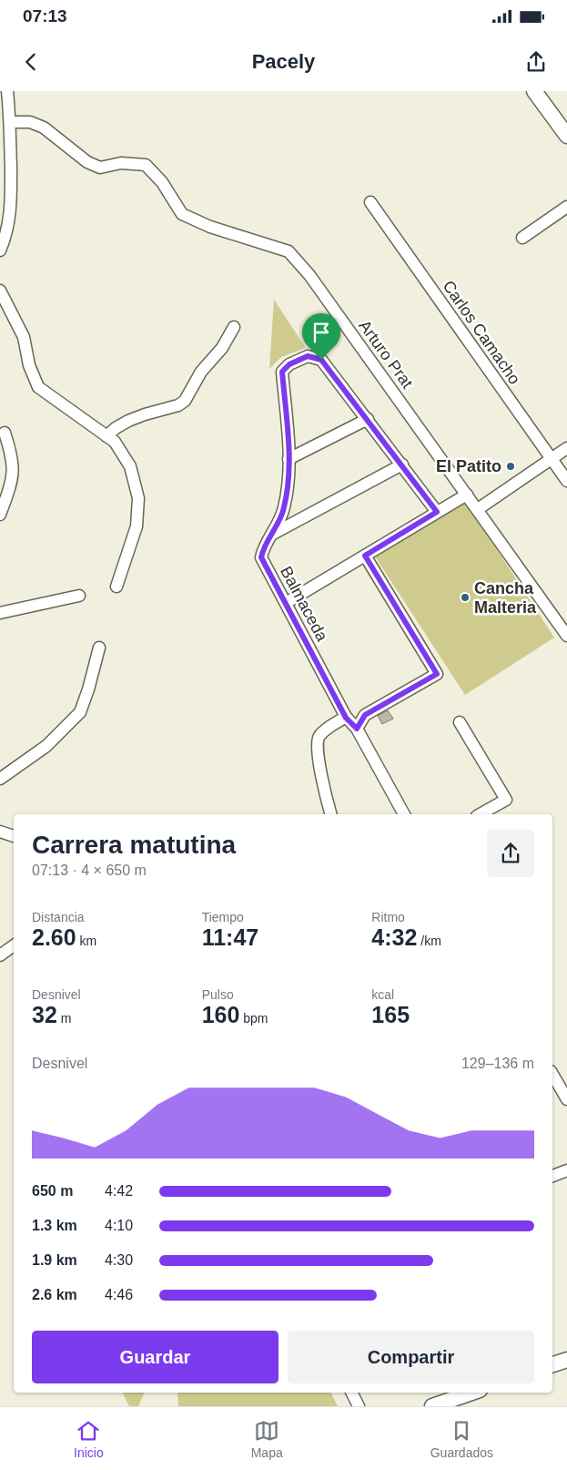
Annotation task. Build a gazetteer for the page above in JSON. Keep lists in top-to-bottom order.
{
  "streets": {
    "street": ["Carlos Camacho", "Arturo Prat", "Balmaceda"]
  },
  "places": ["El Patito", "Cancha Malteria"],
  "page": {
    "status": "07:13",
    "header": "Pacely",
    "heading": ["Carrera matutina", "07:13 · 4 × 650 m"],
    "stats": [
      ["Distancia", "2.60 km"],
      ["Tiempo", "11:47"],
      ["Ritmo", "4:32 /km"],
      ["Desnivel", "32 m"],
      ["Pulso", "160 bpm"],
      ["kcal", "165"]
    ],
    "chart": ["Desnivel", "129–136 m"],
    "list": [
      {
        "name": "650 m",
        "note": "4:42"
      },
      {
        "name": "1.3 km",
        "note": "4:10"
      },
      {
        "name": "1.9 km",
        "note": "4:30"
      },
      {
        "name": "2.6 km",
        "note": "4:46"
      }
    ],
    "buttons": ["Guardar", "Compartir"],
    "tabs": ["Inicio", "Mapa", "Guardados"]
  }
}
